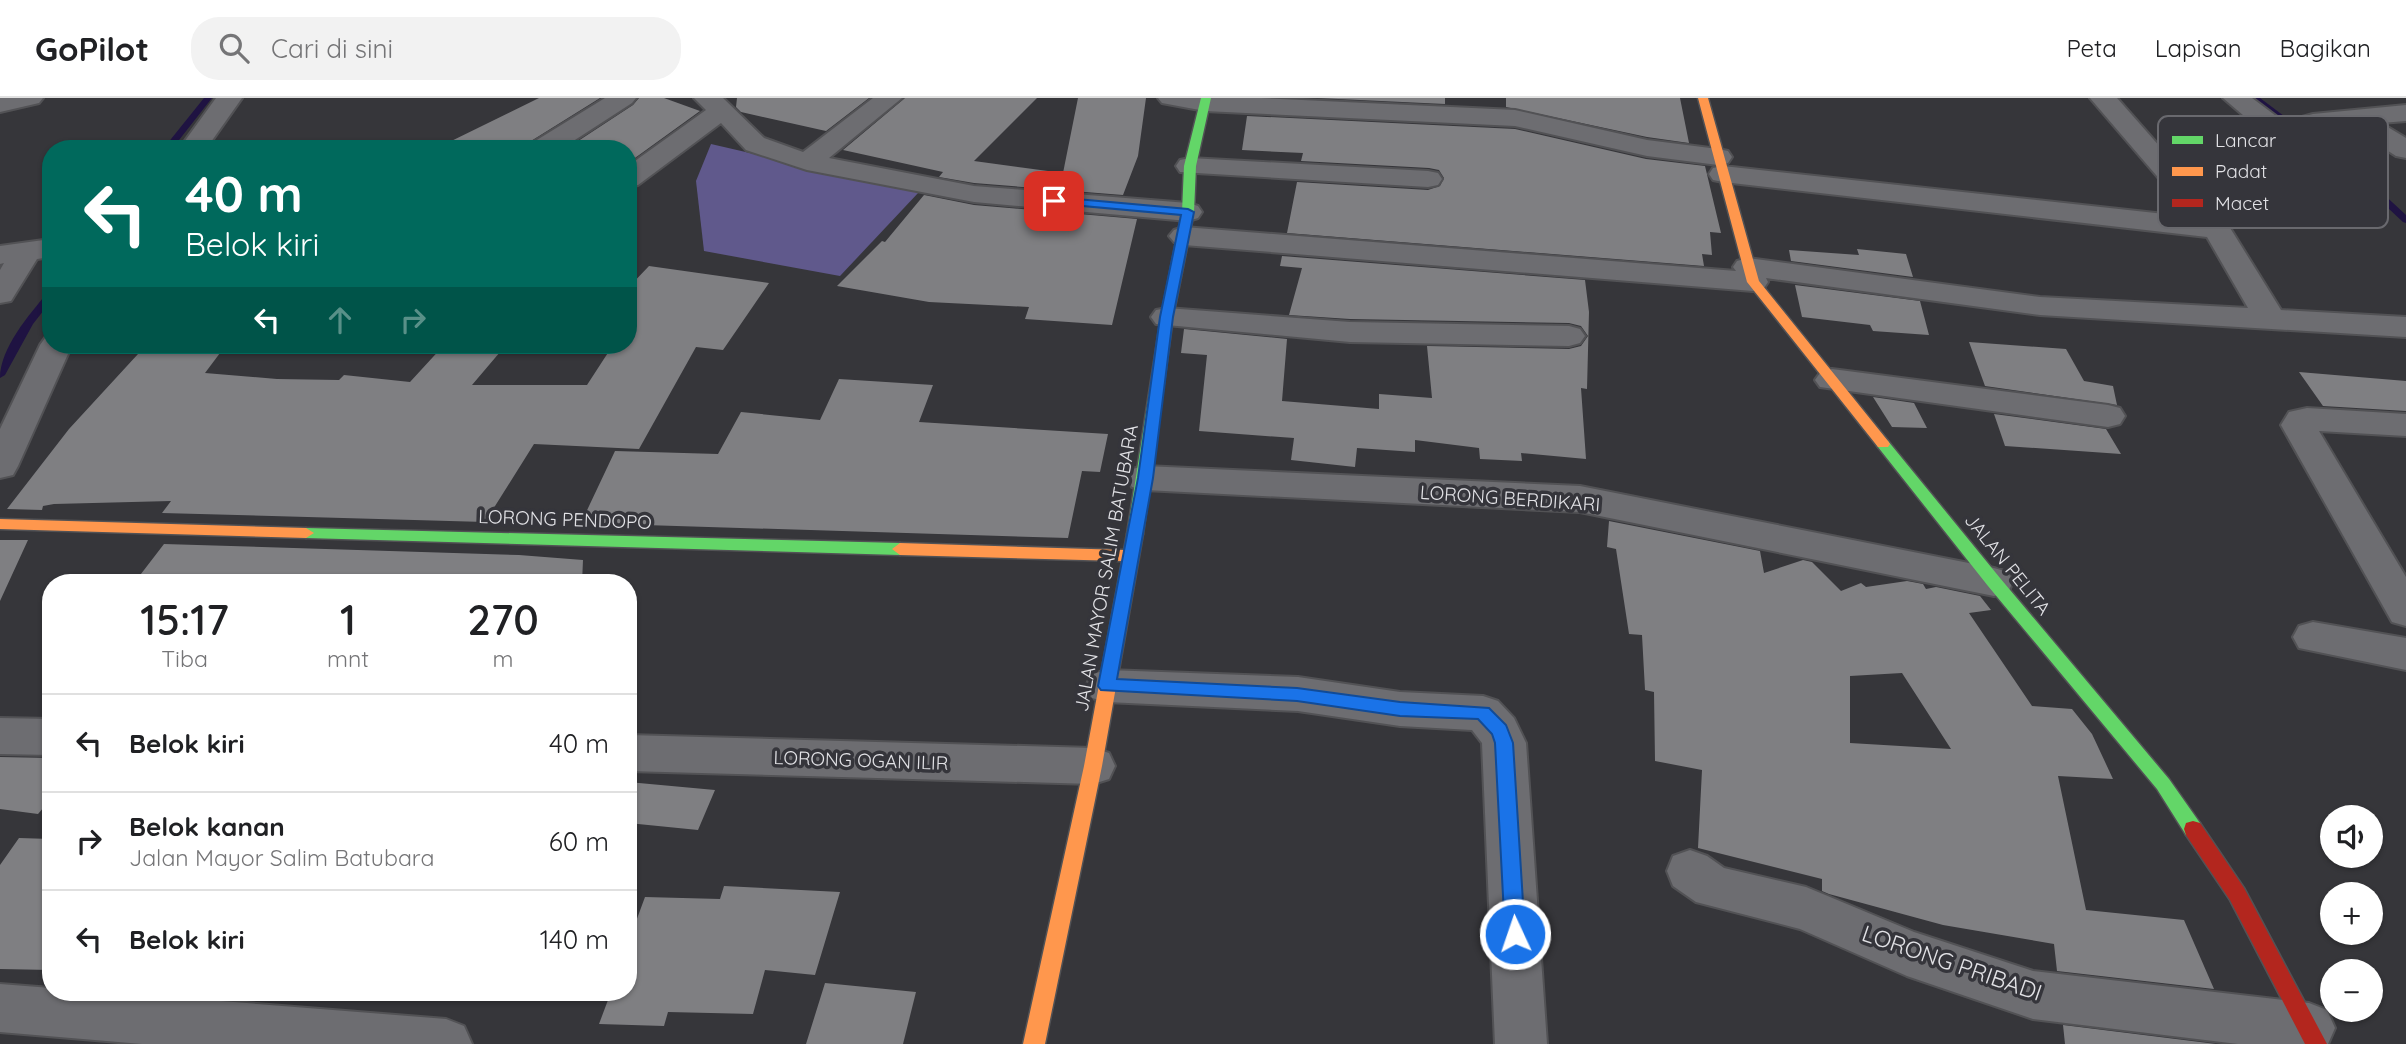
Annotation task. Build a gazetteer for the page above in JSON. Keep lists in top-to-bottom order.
{
  "streets": {
    "street": [
      "LORONG BERDIKARI",
      "LORONG PENDOPO",
      "JALAN PELITA",
      "JALAN MAYOR SALIM BATUBARA",
      "LORONG OGAN ILIR",
      "LORONG PRIBADI"
    ]
  },
  "crossings": [
    ["LORONG BERDIKARI", "JALAN PELITA"],
    ["LORONG BERDIKARI", "JALAN MAYOR SALIM BATUBARA"],
    ["LORONG PENDOPO", "JALAN MAYOR SALIM BATUBARA"],
    ["JALAN PELITA", "LORONG PRIBADI"],
    ["JALAN MAYOR SALIM BATUBARA", "LORONG OGAN ILIR"]
  ],
  "legend": ["Lancar", "Padat", "Macet"],
  "page": {
    "header": "GoPilot",
    "search": "Cari di sini",
    "nav": ["Peta", "Lapisan", "Bagikan"],
    "turn": ["40 m", "Belok kiri"],
    "eta": [
      "15:17",
      "Tiba",
      "1",
      "mnt",
      "270",
      "m"
    ],
    "list": [
      {
        "name": "Belok kiri",
        "value": "40 m"
      },
      {
        "name": "Belok kanan",
        "note": "Jalan Mayor Salim Batubara",
        "value": "60 m"
      },
      {
        "name": "Belok kiri",
        "value": "140 m"
      }
    ],
    "map_buttons": ["+", "−"]
  }
}
